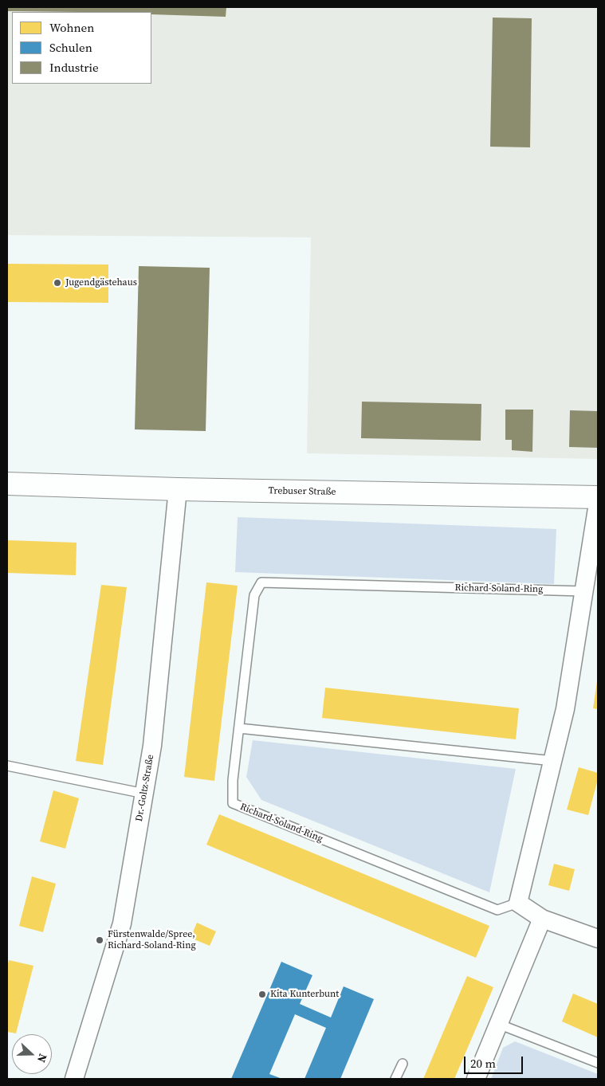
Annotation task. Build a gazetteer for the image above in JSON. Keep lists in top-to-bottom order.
{
  "streets": {
    "street": ["Trebuser Straße", "Dr.-Goltz-Straße"],
    "lane": ["Richard-Soland-Ring"]
  },
  "crossings": [
    ["Trebuser Straße", "Dr.-Goltz-Straße"]
  ],
  "places": ["Jugendgästehaus", "Fürstenwalde/Spree, Richard-Soland-Ring", "Kita Kunterbunt"],
  "legend": ["Wohnen", "Schulen", "Industrie"],
  "scale_bar": "20 m",
  "north": "right"
}
